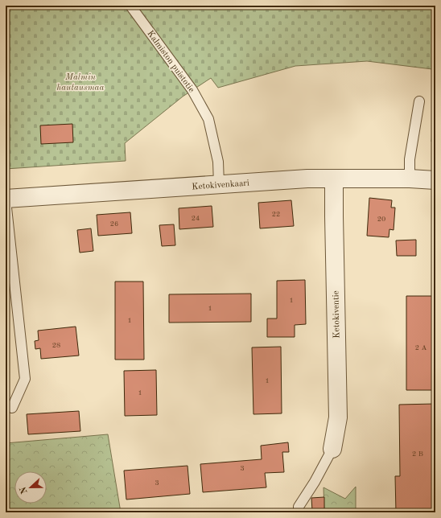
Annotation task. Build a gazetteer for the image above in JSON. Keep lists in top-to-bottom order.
{
  "streets": {
    "street": ["Ketokivenkaari", "Ketokiventie"],
    "lane": ["Kalmiston puistotie"]
  },
  "crossings": [
    ["Kalmiston puistotie", "Ketokivenkaari"],
    ["Ketokivenkaari", "Ketokiventie"]
  ],
  "parks": ["Malmin hautausmaa"],
  "house_numbers": [
    "22",
    "24",
    "20",
    "26",
    "1",
    "1",
    "1",
    "28",
    "2 A",
    "1",
    "1",
    "2 B",
    "3",
    "3"
  ],
  "north": "left"
}
